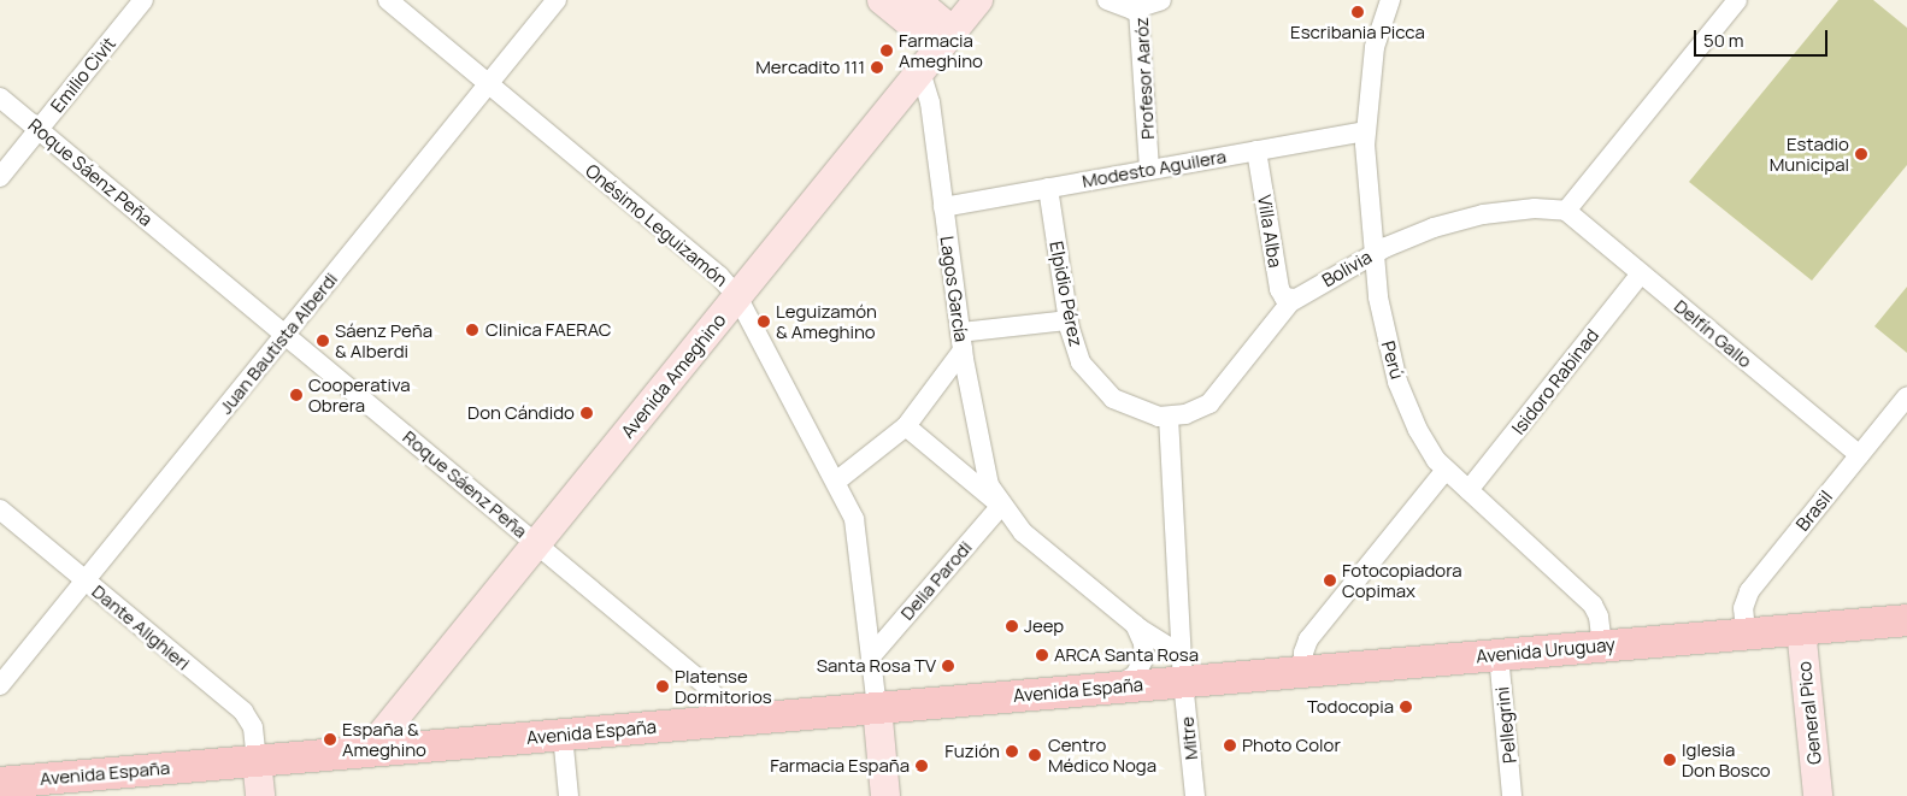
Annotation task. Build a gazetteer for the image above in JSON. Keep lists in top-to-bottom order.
{
  "streets": {
    "main road": [
      "Avenida Ameghino",
      "Avenida Uruguay",
      "Avenida España",
      "General Pico"
    ],
    "street": [
      "Emilio Civit",
      "Profesor Aaróz",
      "Modesto Aguilera",
      "Roque Sáenz Peña",
      "Onésimo Leguizamón",
      "Villa Alba",
      "Bolivia",
      "Lagos García",
      "Elpidio Pérez",
      "Delfín Gallo",
      "Juan Bautista Alberdi",
      "Perú",
      "Isidoro Rabinad",
      "Brasil",
      "Delia Parodi",
      "Dante Alighieri",
      "Pellegrini",
      "Mitre"
    ]
  },
  "crossings": [
    ["Emilio Civit", "Roque Sáenz Peña"],
    ["Profesor Aaróz", "Modesto Aguilera"],
    ["Modesto Aguilera", "Villa Alba"],
    ["Modesto Aguilera", "Lagos García"],
    ["Modesto Aguilera", "Elpidio Pérez"],
    ["Modesto Aguilera", "Perú"],
    ["Roque Sáenz Peña", "Juan Bautista Alberdi"],
    ["Roque Sáenz Peña", "Avenida Ameghino"],
    ["Roque Sáenz Peña", "Avenida España"],
    ["Onésimo Leguizamón", "Juan Bautista Alberdi"],
    ["Onésimo Leguizamón", "Avenida Ameghino"],
    ["Onésimo Leguizamón", "Delia Parodi"],
    ["Onésimo Leguizamón", "Avenida España"],
    ["Villa Alba", "Bolivia"],
    ["Bolivia", "Elpidio Pérez"],
    ["Bolivia", "Delfín Gallo"],
    ["Bolivia", "Perú"],
    ["Lagos García", "Avenida Ameghino"],
    ["Lagos García", "Delia Parodi"],
    ["Lagos García", "Avenida Uruguay"],
    ["Lagos García", "Avenida España"],
    ["Lagos García", "Mitre"],
    ["Delfín Gallo", "Isidoro Rabinad"],
    ["Delfín Gallo", "Brasil"],
    ["Juan Bautista Alberdi", "Dante Alighieri"],
    ["Perú", "Isidoro Rabinad"],
    ["Perú", "Avenida Uruguay"],
    ["Avenida Ameghino", "Avenida España"],
    ["Brasil", "Avenida Uruguay"],
    ["Dante Alighieri", "Avenida España"],
    ["Avenida Uruguay", "Avenida España"],
    ["Avenida Uruguay", "General Pico"],
    ["Avenida Uruguay", "Pellegrini"],
    ["Avenida Uruguay", "Mitre"],
    ["Avenida España", "Mitre"]
  ],
  "places": [
    "Escribania Picca",
    "Farmacia Ameghino",
    "Mercadito 111",
    "Estadio Municipal",
    "Leguizamón & Ameghino",
    "Clinica FAERAC",
    "Sáenz Peña & Alberdi",
    "Cooperativa Obrera",
    "Don Cándido",
    "Fotocopiadora Copimax",
    "Jeep",
    "ARCA Santa Rosa",
    "Santa Rosa TV",
    "Platense Dormitorios",
    "Todocopia",
    "España & Ameghino",
    "Photo Color",
    "Fuzión",
    "Centro Médico Noga",
    "Iglesia Don Bosco",
    "Farmacia España"
  ],
  "scale_bar": "50 m"
}
